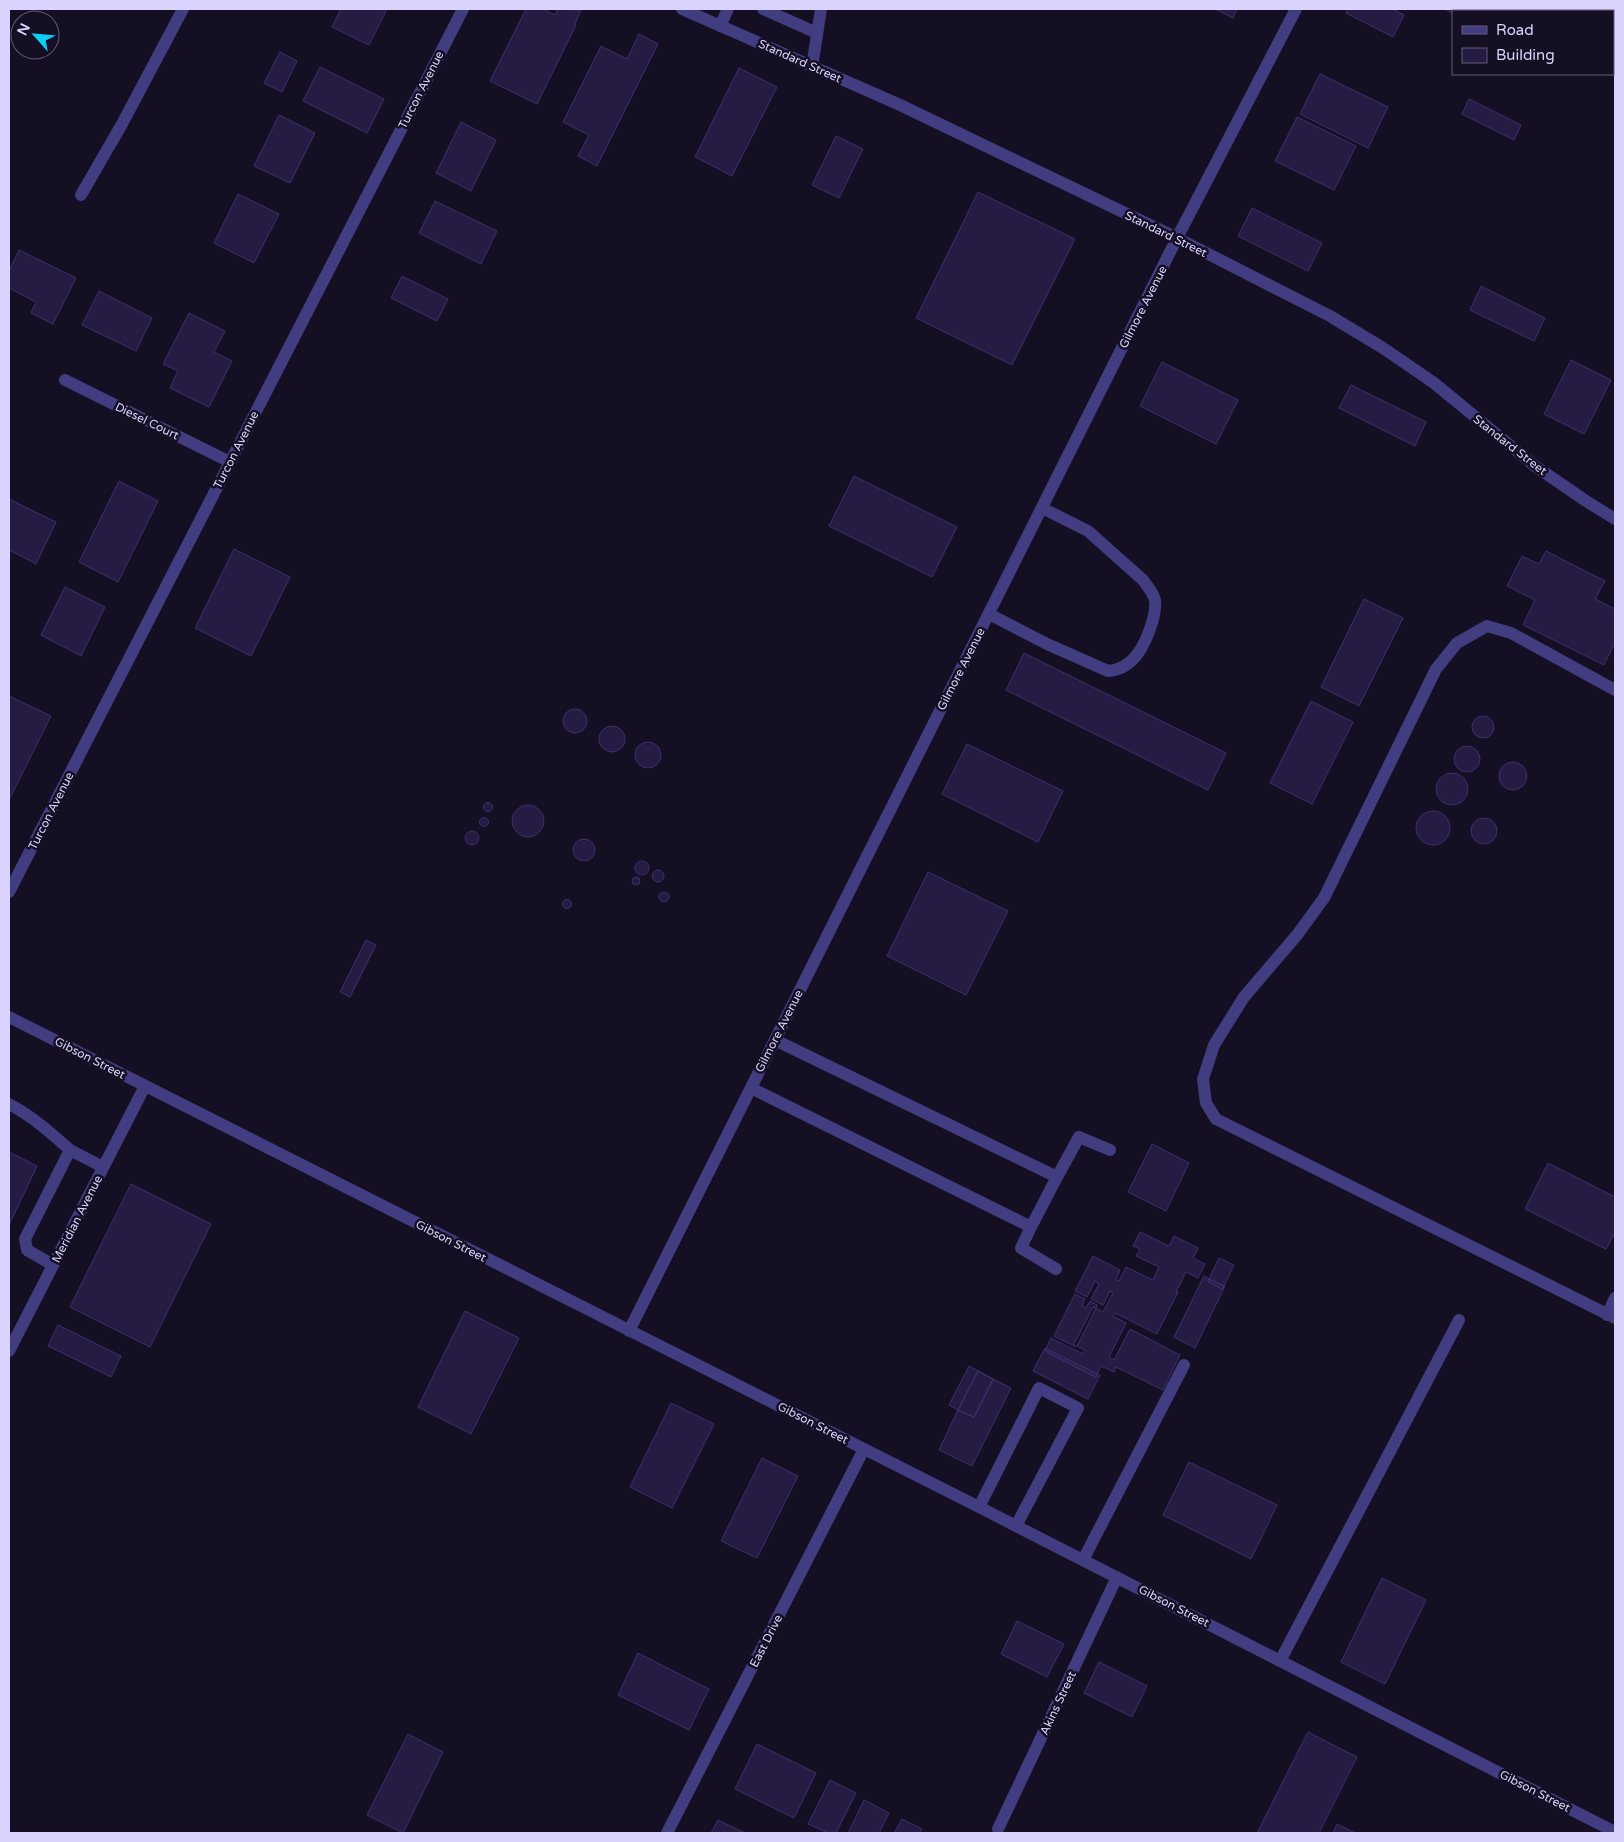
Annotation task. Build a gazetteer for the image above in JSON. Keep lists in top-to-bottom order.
{
  "streets": {
    "street": [
      "Standard Street",
      "Turcon Avenue",
      "Gilmore Avenue",
      "Diesel Court",
      "Gibson Street",
      "Meridian Avenue",
      "East Drive",
      "Akins Street"
    ]
  },
  "crossings": [
    ["Standard Street", "Gilmore Avenue"],
    ["Turcon Avenue", "Diesel Court"],
    ["Gilmore Avenue", "Gibson Street"],
    ["Gibson Street", "Meridian Avenue"],
    ["Gibson Street", "East Drive"],
    ["Gibson Street", "Akins Street"]
  ],
  "legend": ["Road", "Building"],
  "north": "top left"
}
